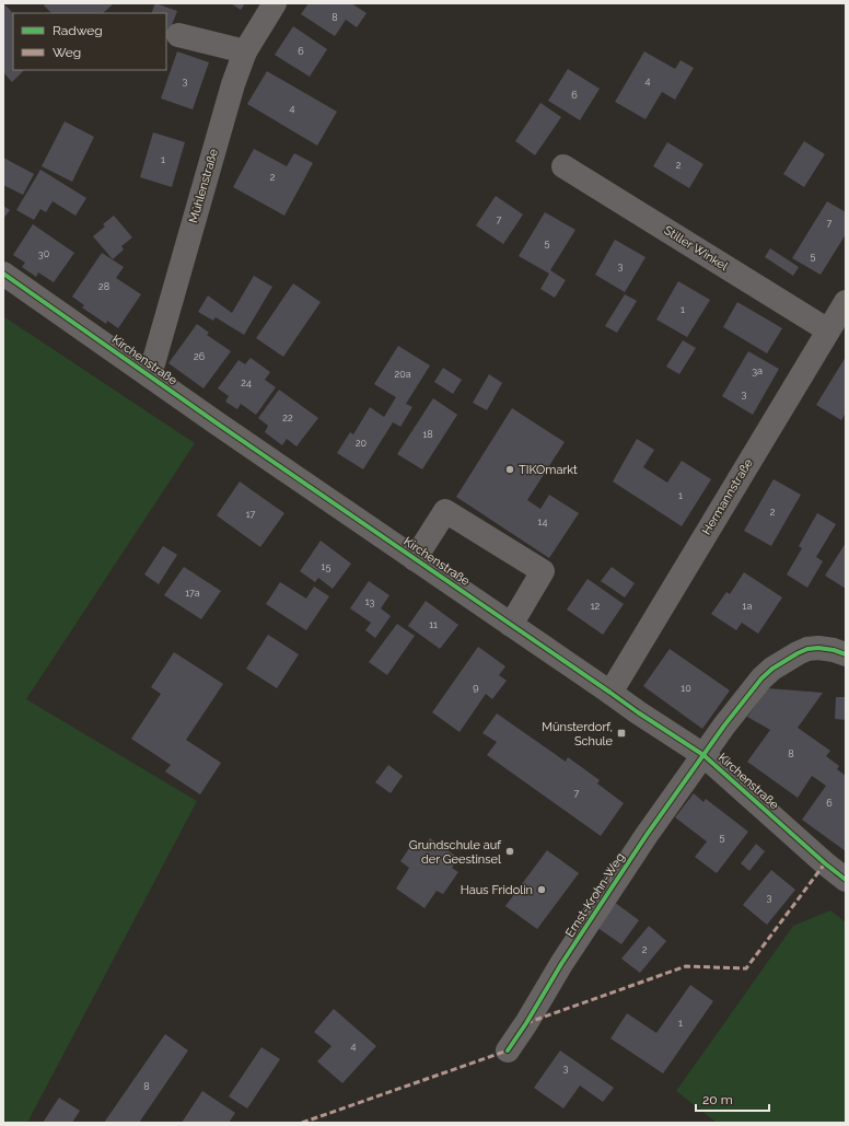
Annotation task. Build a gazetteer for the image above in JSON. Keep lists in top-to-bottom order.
{
  "streets": {
    "street": [
      "Mühlenstraße",
      "Stiller Winkel",
      "Kirchenstraße",
      "Hermannstraße",
      "Ernst-Krohn-Weg"
    ]
  },
  "crossings": [
    ["Mühlenstraße", "Kirchenstraße"],
    ["Stiller Winkel", "Hermannstraße"],
    ["Kirchenstraße", "Hermannstraße"],
    ["Kirchenstraße", "Ernst-Krohn-Weg"]
  ],
  "places": {
    "other": ["TIKOmarkt", "Grundschule auf der Geestinsel", "Haus Fridolin"],
    "transit": ["Münsterdorf, Schule"]
  },
  "house_numbers": [
    "8",
    "6",
    "3",
    "4",
    "6",
    "4",
    "1",
    "2",
    "2",
    "7",
    "7",
    "5",
    "30",
    "5",
    "3",
    "28",
    "1",
    "26",
    "3a",
    "20a",
    "24",
    "3",
    "22",
    "18",
    "20",
    "1",
    "2",
    "17",
    "14",
    "15",
    "17a",
    "13",
    "12",
    "1a",
    "11",
    "9",
    "10",
    "8",
    "7",
    "6",
    "5",
    "3",
    "2",
    "1",
    "4",
    "3",
    "8"
  ],
  "legend": ["Radweg", "Weg"],
  "scale_bar": "20 m"
}
